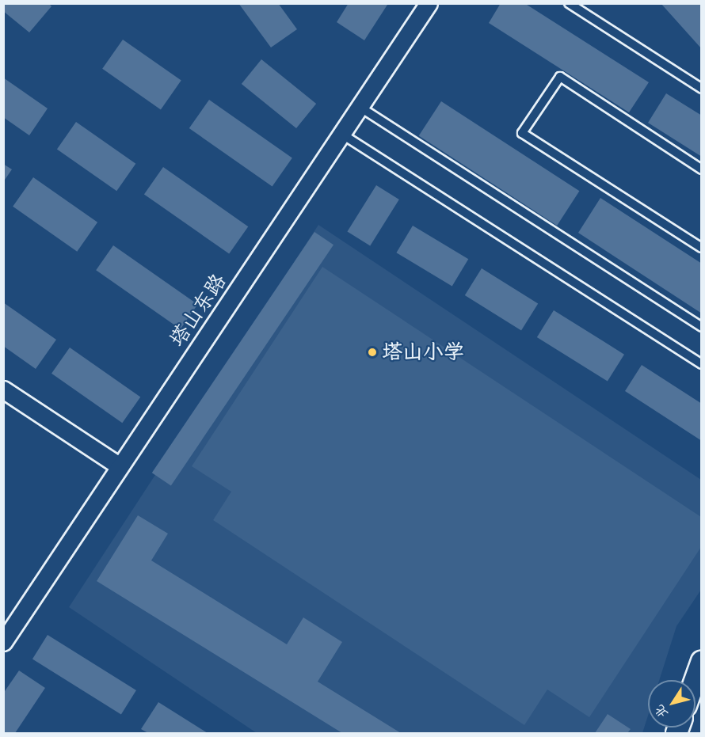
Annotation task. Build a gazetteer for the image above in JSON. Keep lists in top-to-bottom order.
{
  "streets": {
    "street": ["塔山东路"]
  },
  "places": ["塔山小学"],
  "north": "bottom left"
}
